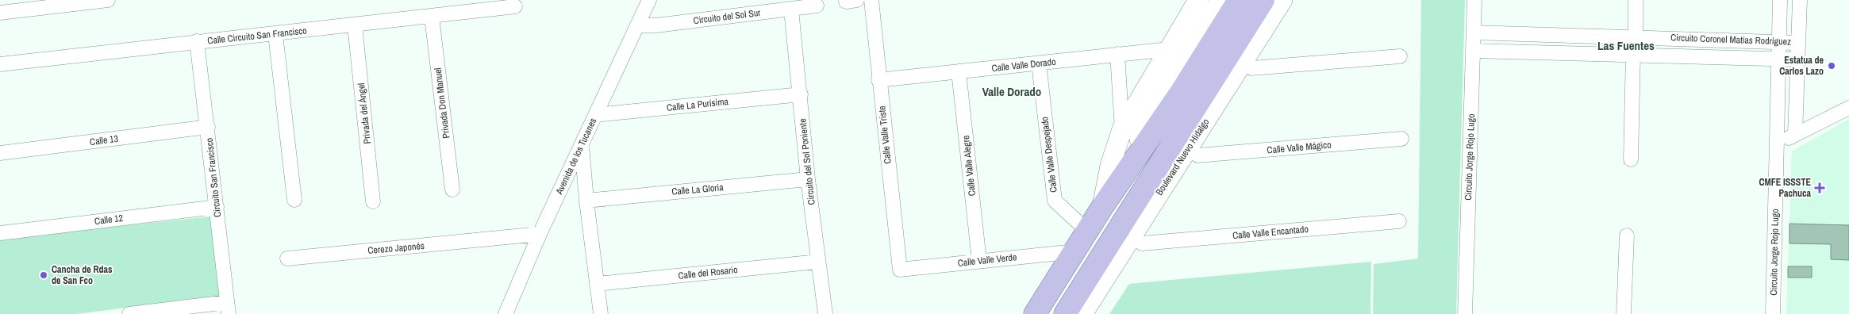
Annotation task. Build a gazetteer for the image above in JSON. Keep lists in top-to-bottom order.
{
  "streets": {
    "main road": ["Boulevard Nuevo Hidalgo"],
    "street": [
      "Circuito del Sol Sur",
      "Calle Circuito San Francisco",
      "Circuito Coronel Matías Rodríguez",
      "Calle Valle Dorado",
      "Privada Don Manuel",
      "Calle La Purísima",
      "Privada del Ángel",
      "Calle Valle Triste",
      "Calle 13",
      "Calle Valle Mágico",
      "Calle Valle Despejado",
      "Avenida de los Tucanes",
      "Circuito Jorge Rojo Lugo",
      "Circuito del Sol Poniente",
      "Calle Valle Alegre",
      "Circuito San Francisco",
      "Calle La Gloria",
      "Calle 12",
      "Calle Valle Encantado",
      "Cerezo Japonés",
      "Calle Valle Verde",
      "Calle del Rosario"
    ]
  },
  "crossings": [
    ["Circuito del Sol Sur", "Avenida de los Tucanes"],
    ["Circuito del Sol Sur", "Circuito del Sol Poniente"],
    ["Calle Circuito San Francisco", "Privada Don Manuel"],
    ["Calle Circuito San Francisco", "Privada del Ángel"],
    ["Calle Circuito San Francisco", "Circuito San Francisco"],
    ["Circuito Coronel Matías Rodríguez", "Circuito Jorge Rojo Lugo"],
    ["Calle Valle Dorado", "Calle Valle Triste"],
    ["Calle Valle Dorado", "Calle Valle Despejado"],
    ["Calle Valle Dorado", "Calle Valle Alegre"],
    ["Calle La Purísima", "Avenida de los Tucanes"],
    ["Calle La Purísima", "Circuito del Sol Poniente"],
    ["Calle Valle Triste", "Calle Valle Verde"],
    ["Calle 13", "Circuito San Francisco"],
    ["Calle Valle Mágico", "Boulevard Nuevo Hidalgo"],
    ["Avenida de los Tucanes", "Cerezo Japonés"],
    ["Boulevard Nuevo Hidalgo", "Calle Valle Encantado"],
    ["Circuito del Sol Poniente", "Calle La Gloria"],
    ["Circuito del Sol Poniente", "Calle del Rosario"],
    ["Calle Valle Alegre", "Calle Valle Verde"],
    ["Circuito San Francisco", "Calle 12"]
  ],
  "districts": ["Las Fuentes", "Valle Dorado"],
  "places": {
    "other": ["Estatua de Carlos Lazo", "Cancha de Rdas de San Fco"],
    "health": ["CMFE ISSSTE Pachuca"]
  }
}
